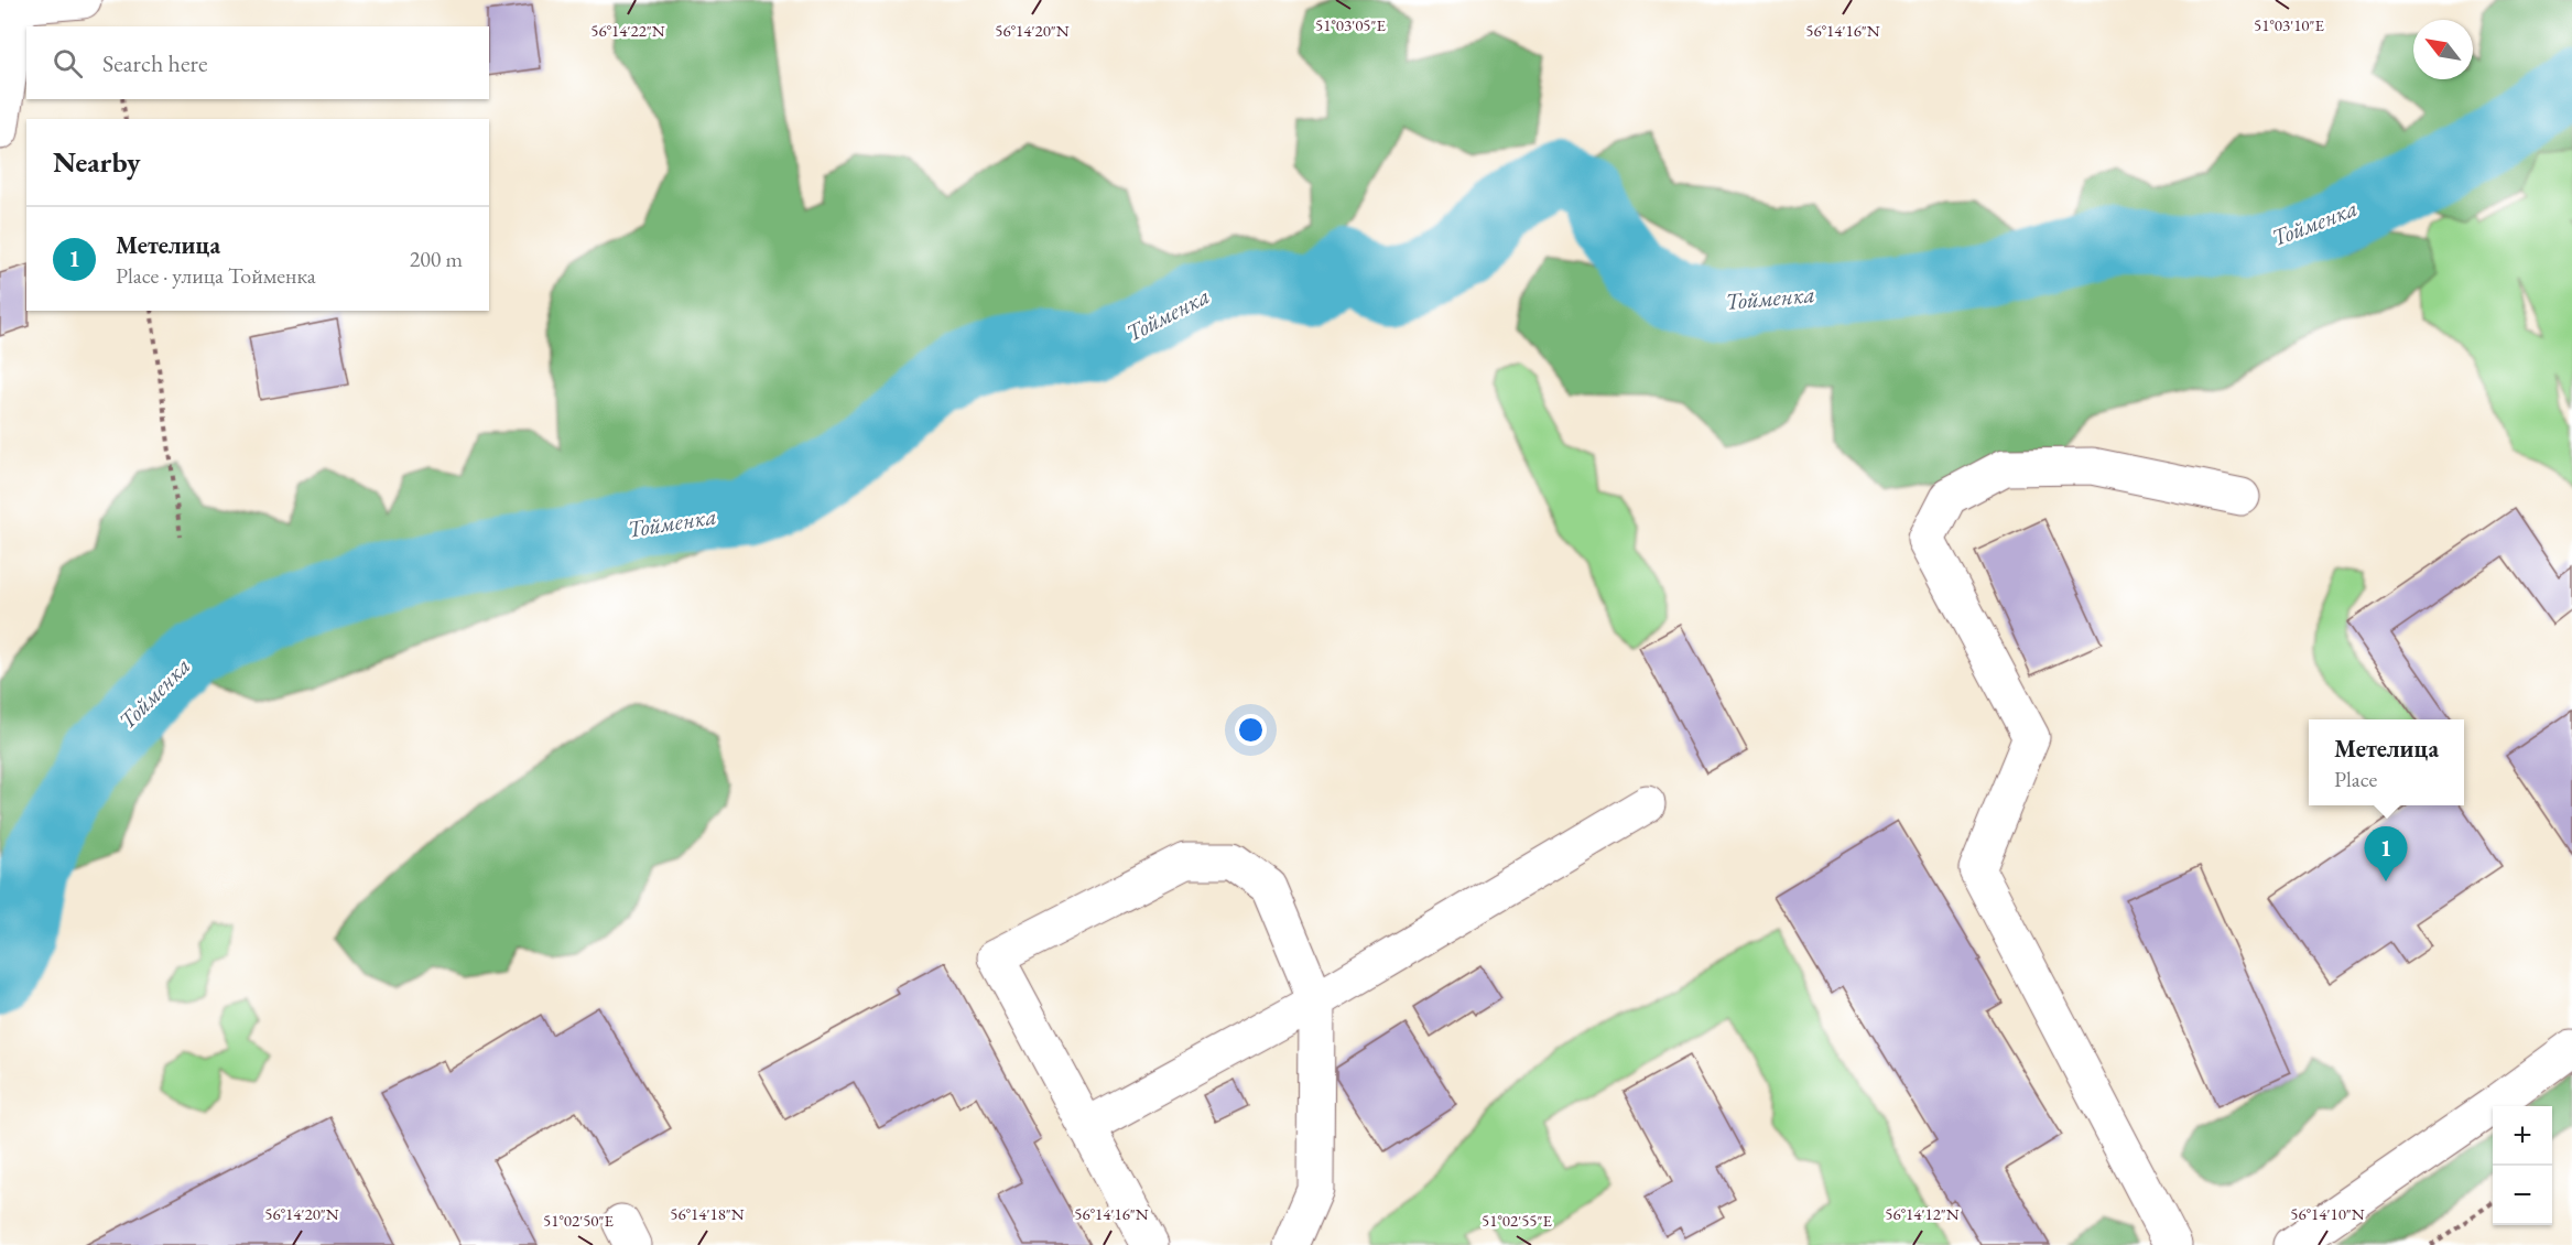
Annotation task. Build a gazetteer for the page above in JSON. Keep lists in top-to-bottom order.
{
  "water": ["Тойменка"],
  "north": "top left",
  "page": {
    "search": "Search here",
    "heading": "Nearby",
    "list": [
      {
        "mark": "1",
        "name": "Метелица",
        "note": "Place · улица Тойменка",
        "value": "200 m"
      }
    ],
    "popup": ["Метелица", "Place"],
    "pins": "1",
    "map_buttons": ["+", "−"]
  },
  "coordinates": [
    "51°03'05\"E",
    "51°03'10\"E",
    "56°14'20\"N",
    "56°14'22\"N",
    "56°14'16\"N",
    "56°14'18\"N",
    "56°14'12\"N",
    "56°14'10\"N",
    "51°02'50\"E",
    "51°02'55\"E"
  ]
}
